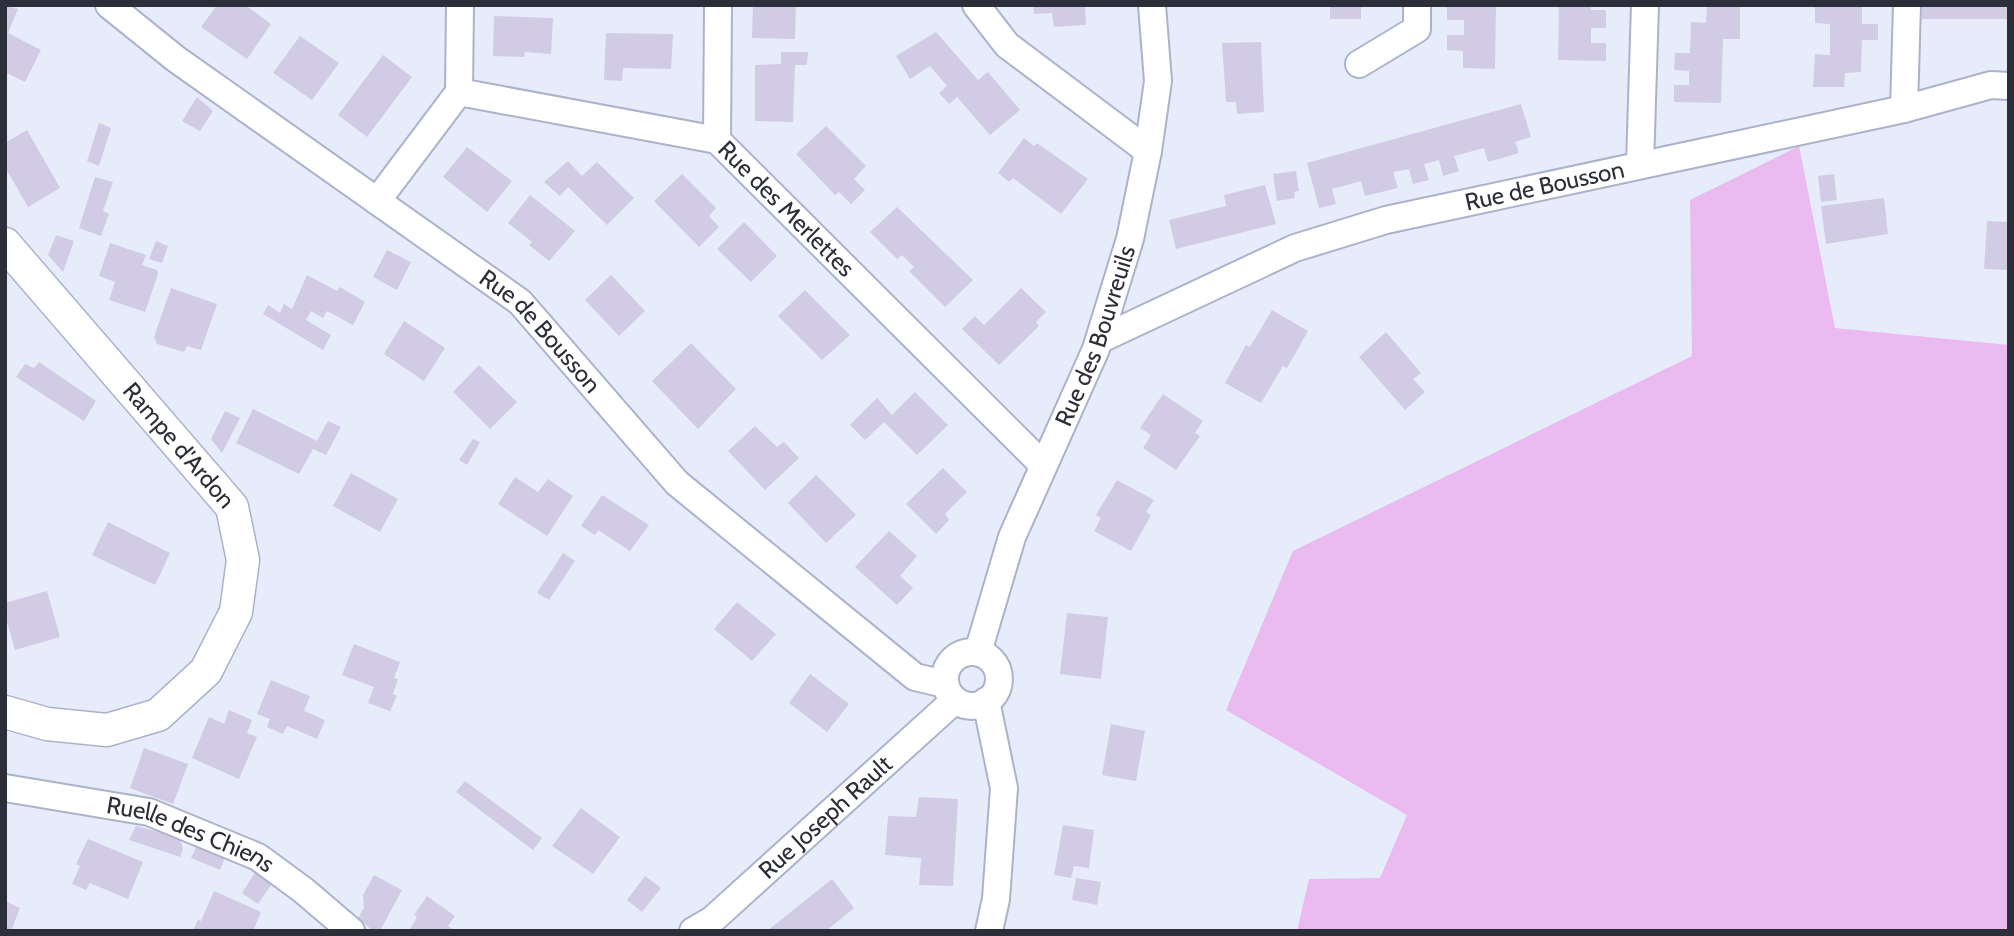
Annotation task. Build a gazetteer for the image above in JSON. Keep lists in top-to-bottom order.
{
  "streets": {
    "street": [
      "Rue de Bousson",
      "Rue des Merlettes",
      "Rue des Bouvreuils",
      "Rampe d'Ardon",
      "Rue Joseph Rault",
      "Ruelle des Chiens"
    ]
  },
  "crossings": [
    ["Rue de Bousson", "Rue des Bouvreuils"],
    ["Rue de Bousson", "Rue Joseph Rault"],
    ["Rue des Merlettes", "Rue des Bouvreuils"],
    ["Rue des Bouvreuils", "Rue Joseph Rault"]
  ]
}
